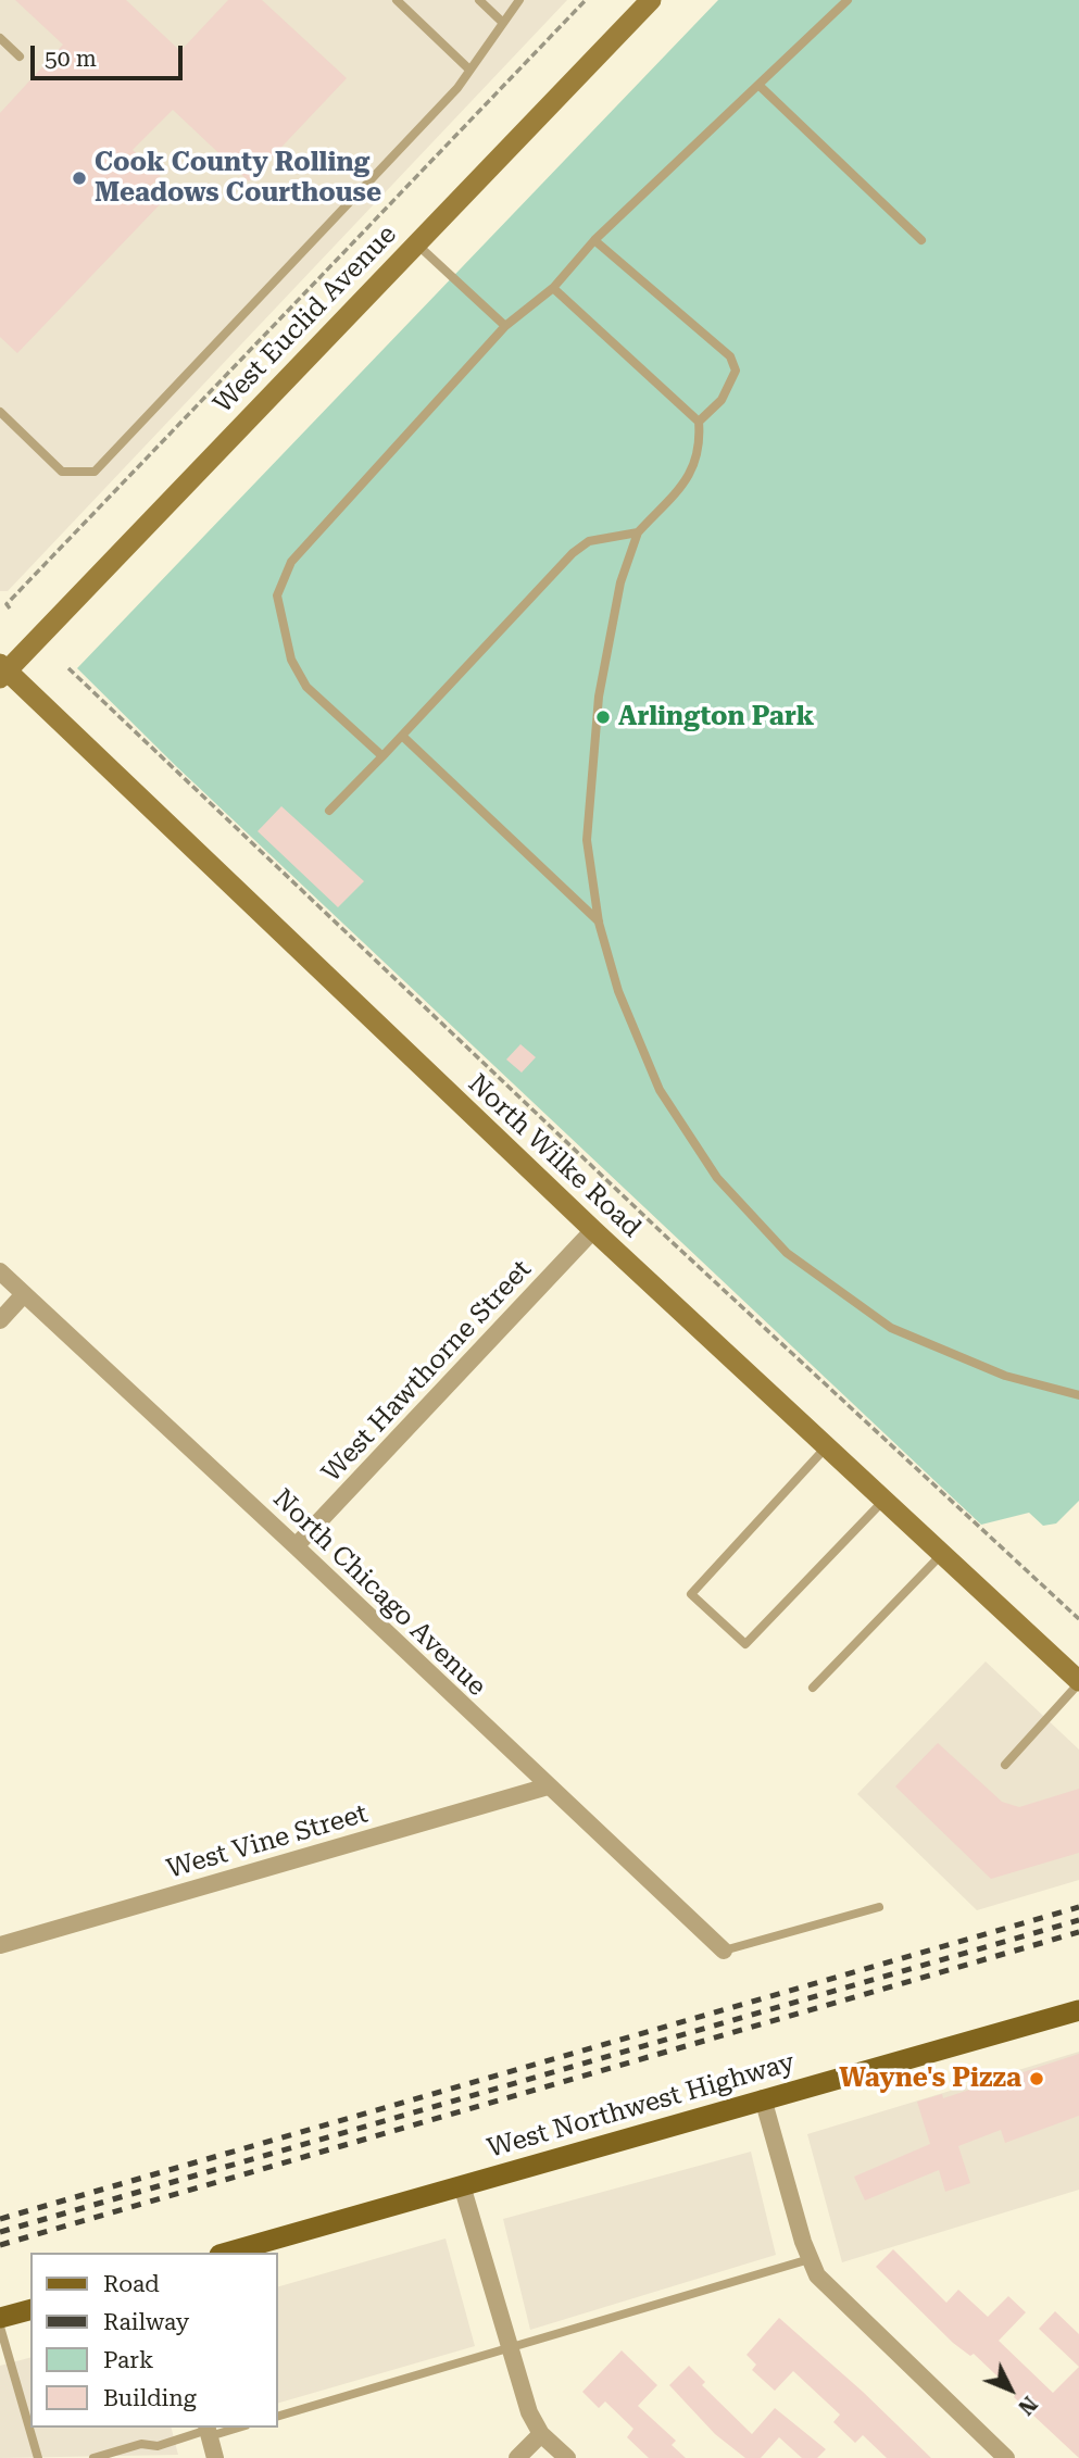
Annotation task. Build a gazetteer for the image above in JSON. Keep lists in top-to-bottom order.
{
  "streets": {
    "main road": ["West Euclid Avenue", "North Wilke Road", "West Northwest Highway"],
    "street": ["West Hawthorne Street", "North Chicago Avenue", "West Vine Street"]
  },
  "crossings": [
    ["West Euclid Avenue", "North Wilke Road"],
    ["North Wilke Road", "West Hawthorne Street"],
    ["West Hawthorne Street", "North Chicago Avenue"],
    ["North Chicago Avenue", "West Vine Street"]
  ],
  "places": ["Cook County Rolling Meadows Courthouse", "Arlington Park", "Wayne's Pizza"],
  "legend": [
    "Road",
    "Railway",
    "Park",
    "Building"
  ],
  "scale_bar": "50 m",
  "north": "bottom right"
}
